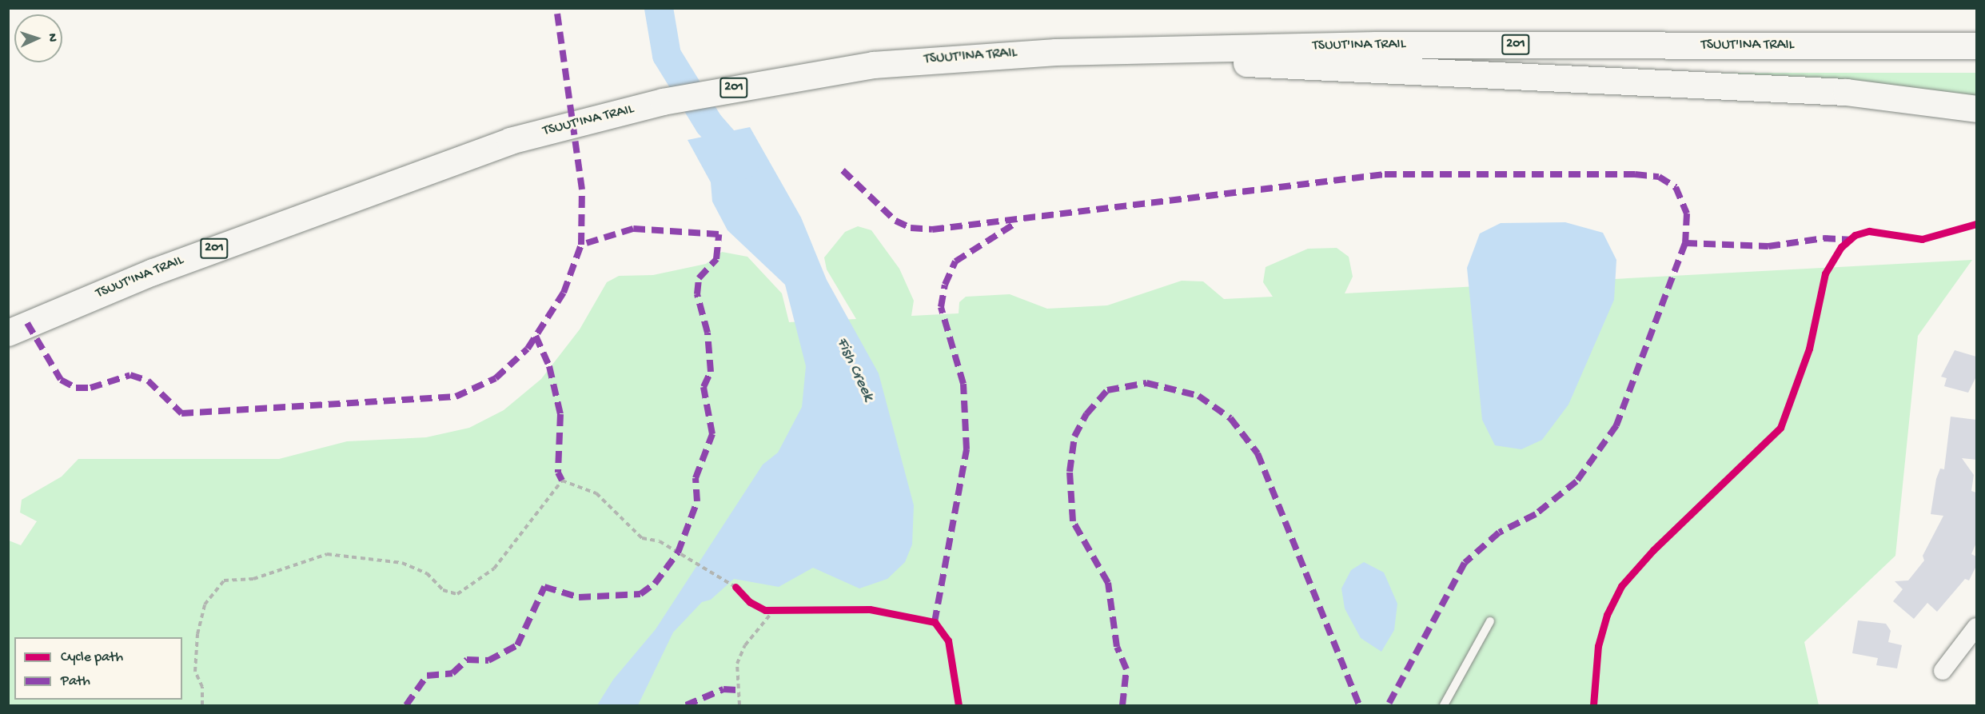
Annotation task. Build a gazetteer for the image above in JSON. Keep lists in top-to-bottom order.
{
  "streets": {
    "highway": ["201", "TSUUT'INA TRAIL"]
  },
  "water": ["Fish Creek"],
  "legend": ["Cycle path", "Path"],
  "north": "right"
}
